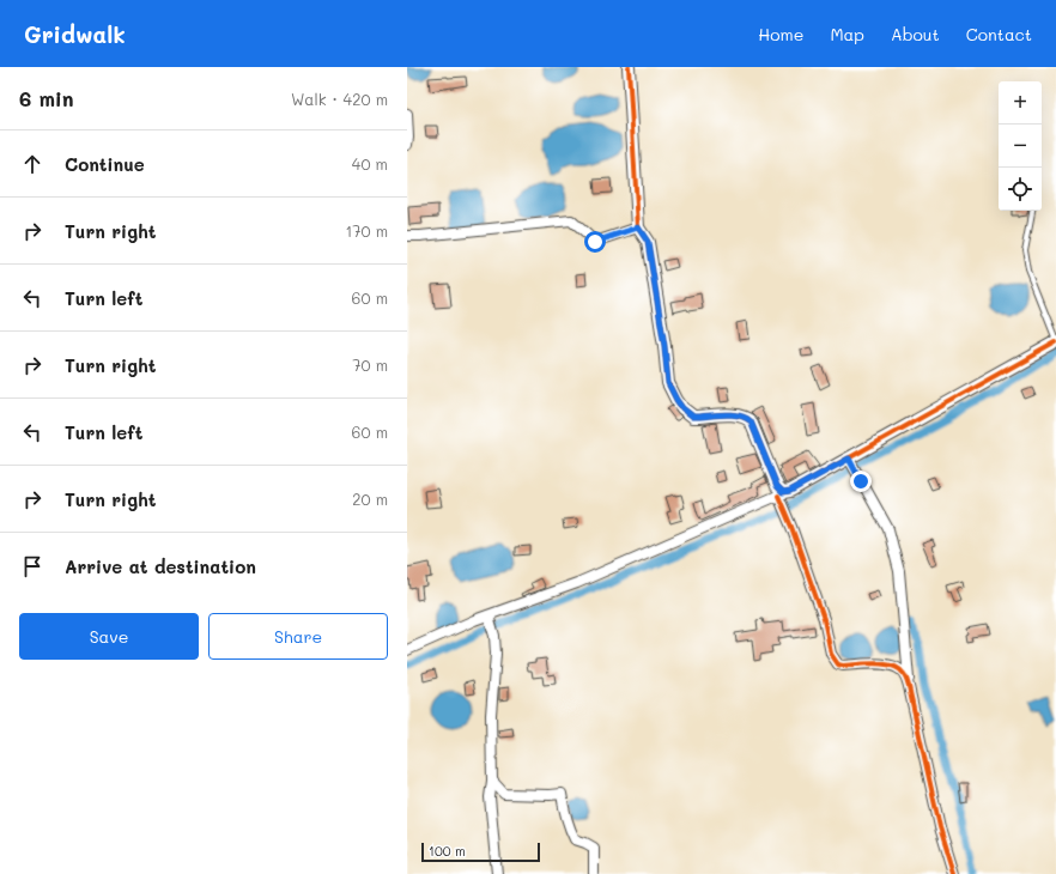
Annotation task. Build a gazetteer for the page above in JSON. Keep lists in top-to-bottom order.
{
  "scale_bar": "100 m",
  "page": {
    "header": "Gridwalk",
    "nav": [
      "Home",
      "Map",
      "About",
      "Contact"
    ],
    "heading": ["6 min", "Walk · 420 m"],
    "map_buttons": ["+", "−"],
    "list": [
      ["Continue", "40 m"],
      ["Turn right", "170 m"],
      ["Turn left", "60 m"],
      ["Turn right", "70 m"],
      ["Turn left", "60 m"],
      ["Turn right", "20 m"],
      "Arrive at destination"
    ],
    "buttons": ["Save", "Share"],
    "scale": "100 m"
  }
}
